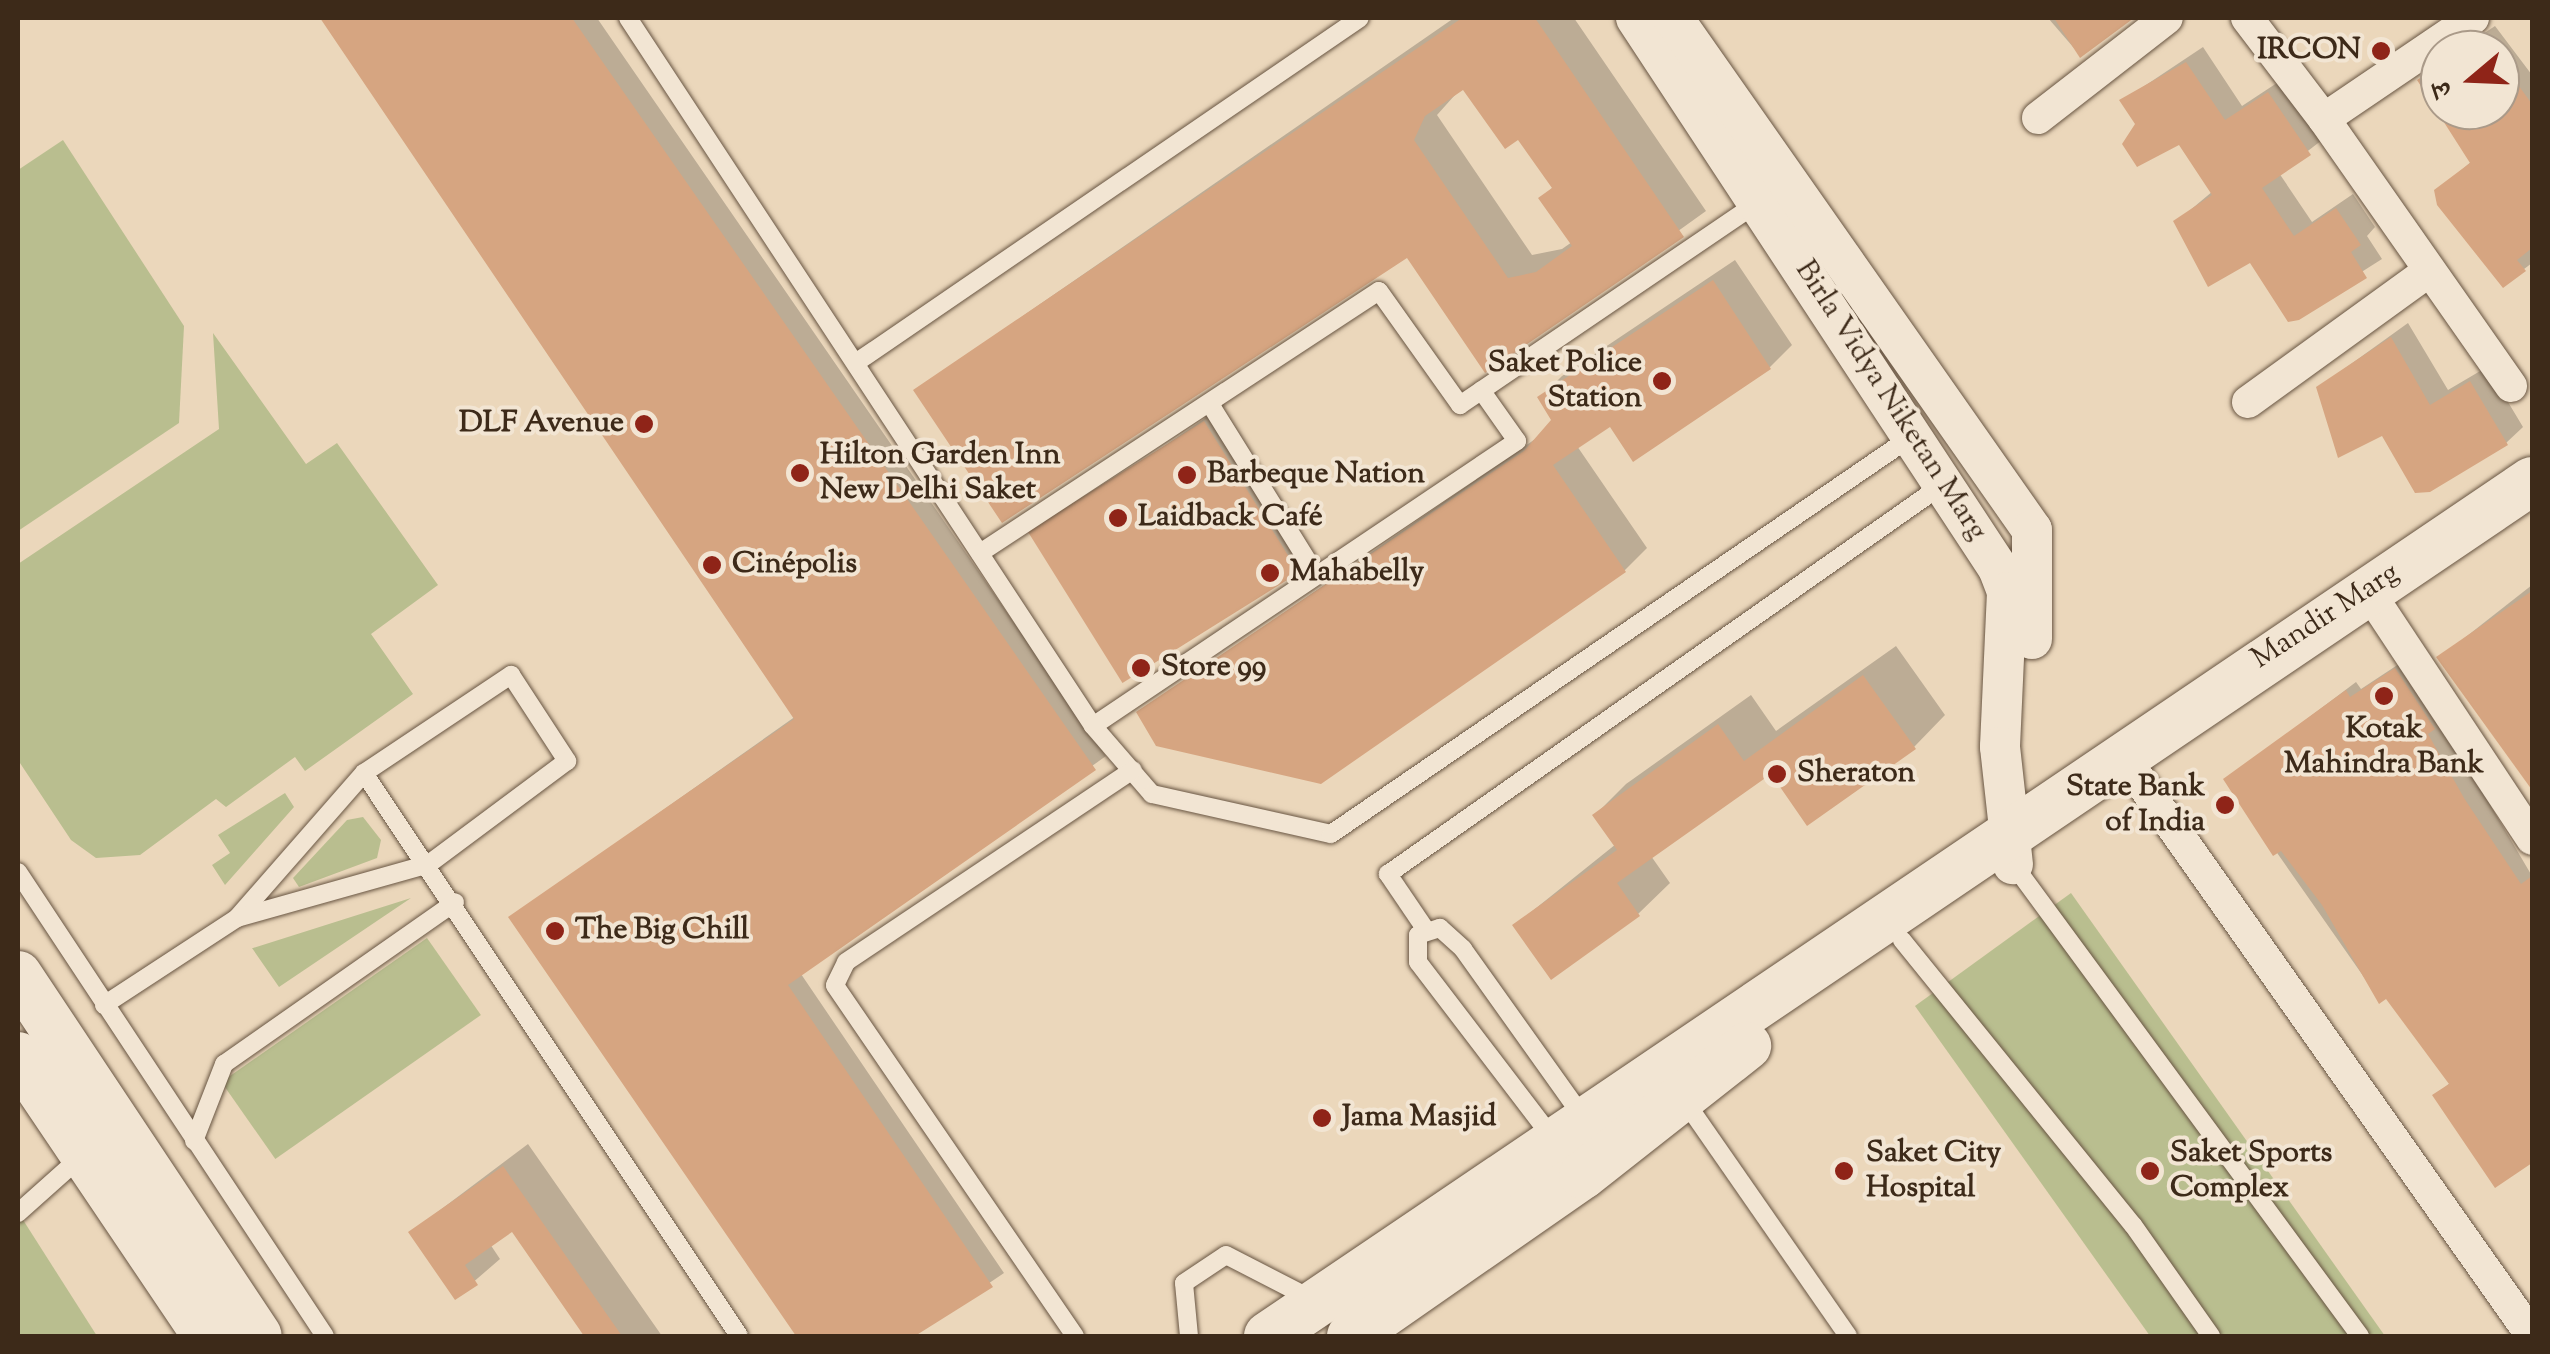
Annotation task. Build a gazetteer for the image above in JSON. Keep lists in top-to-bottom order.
{
  "streets": {
    "main road": ["Mandir Marg"],
    "street": ["Birla Vidya Niketan Marg"]
  },
  "places": [
    "IRCON",
    "Saket Police Station",
    "DLF Avenue",
    "Hilton Garden Inn New Delhi Saket",
    "Barbeque Nation",
    "Laidback Café",
    "Cinépolis",
    "Mahabelly",
    "Store 99",
    "Kotak Mahindra Bank",
    "Sheraton",
    "State Bank of India",
    "The Big Chill",
    "Jama Masjid",
    "Saket City Hospital",
    "Saket Sports Complex"
  ],
  "north": "left"
}
